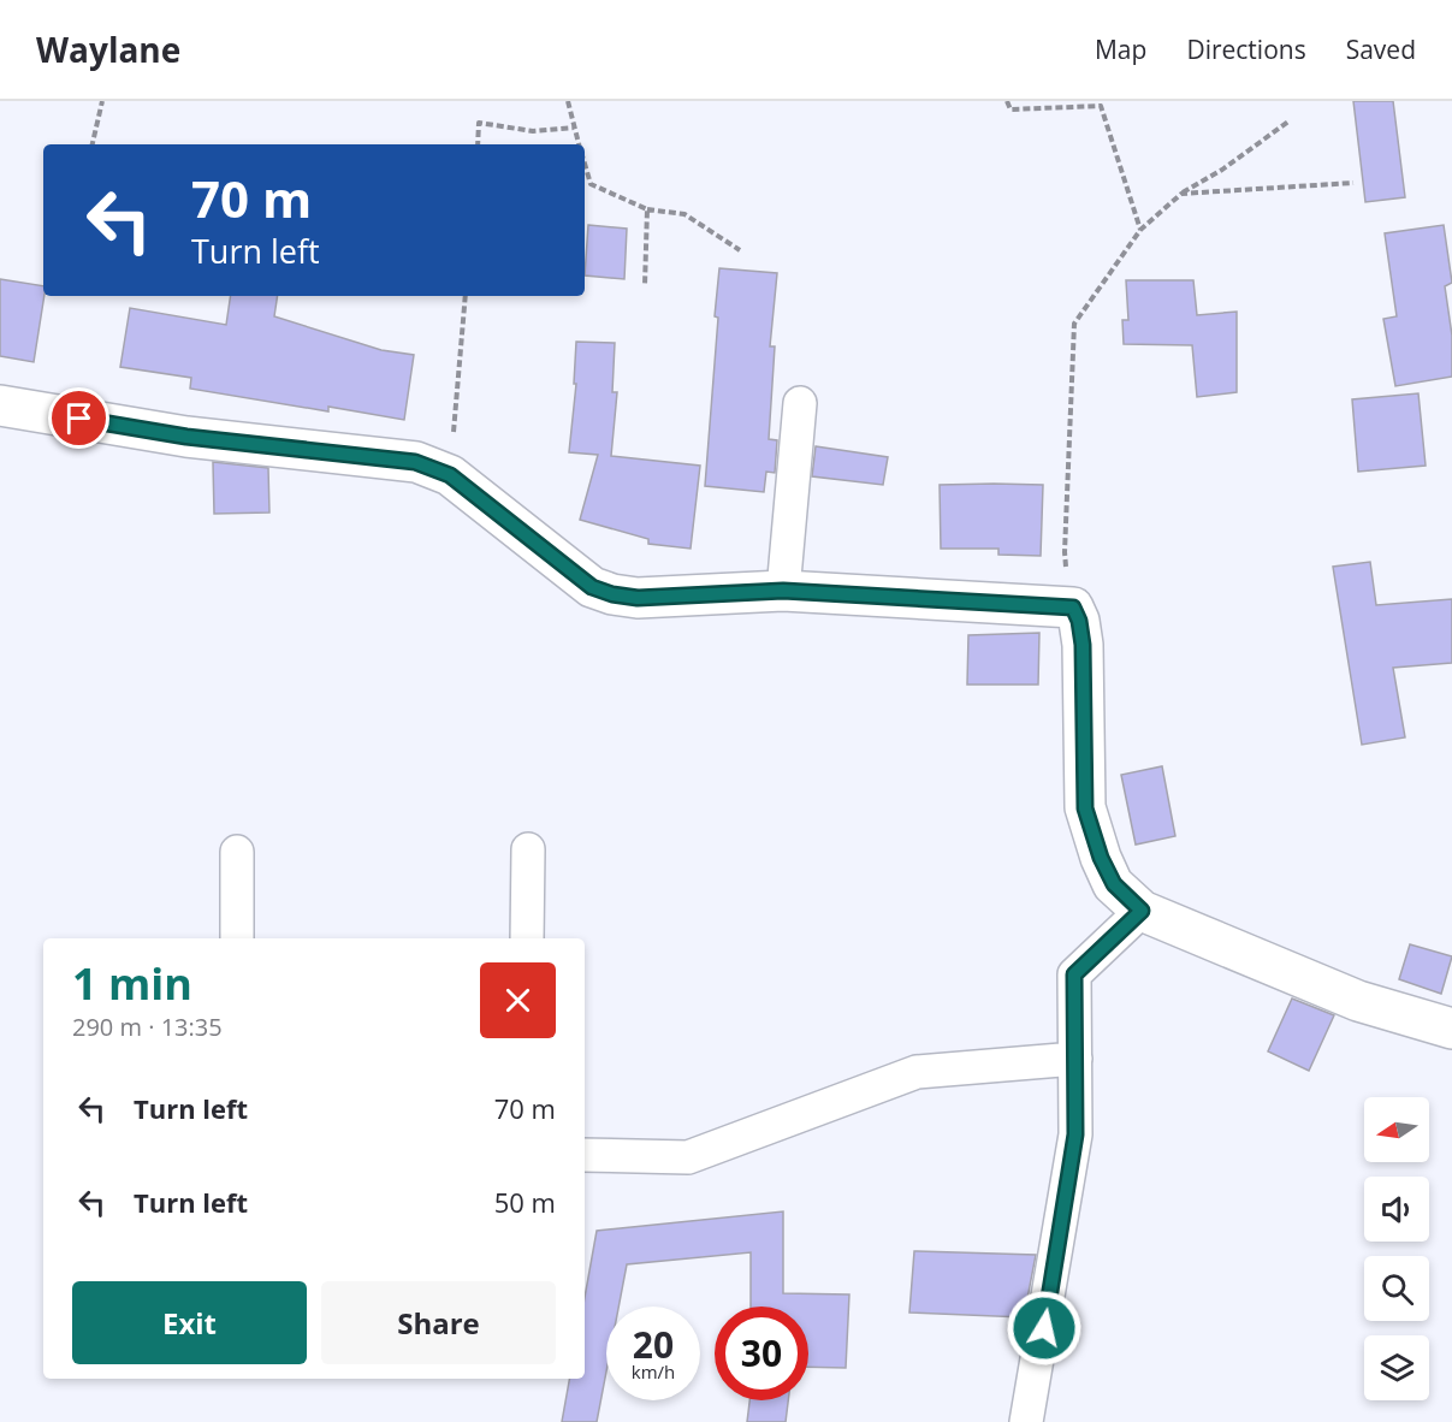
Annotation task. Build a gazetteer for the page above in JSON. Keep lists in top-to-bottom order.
{
  "north": "left",
  "page": {
    "header": "Waylane",
    "nav": ["Map", "Directions", "Saved"],
    "turn": ["70 m", "Turn left"],
    "heading": ["1 min", "290 m · 13:35"],
    "list": [
      {
        "name": "Turn left",
        "value": "70 m"
      },
      {
        "name": "Turn left",
        "value": "50 m"
      }
    ],
    "buttons": ["Exit", "Share"],
    "speed": "20 km/h",
    "limit": "30"
  }
}
